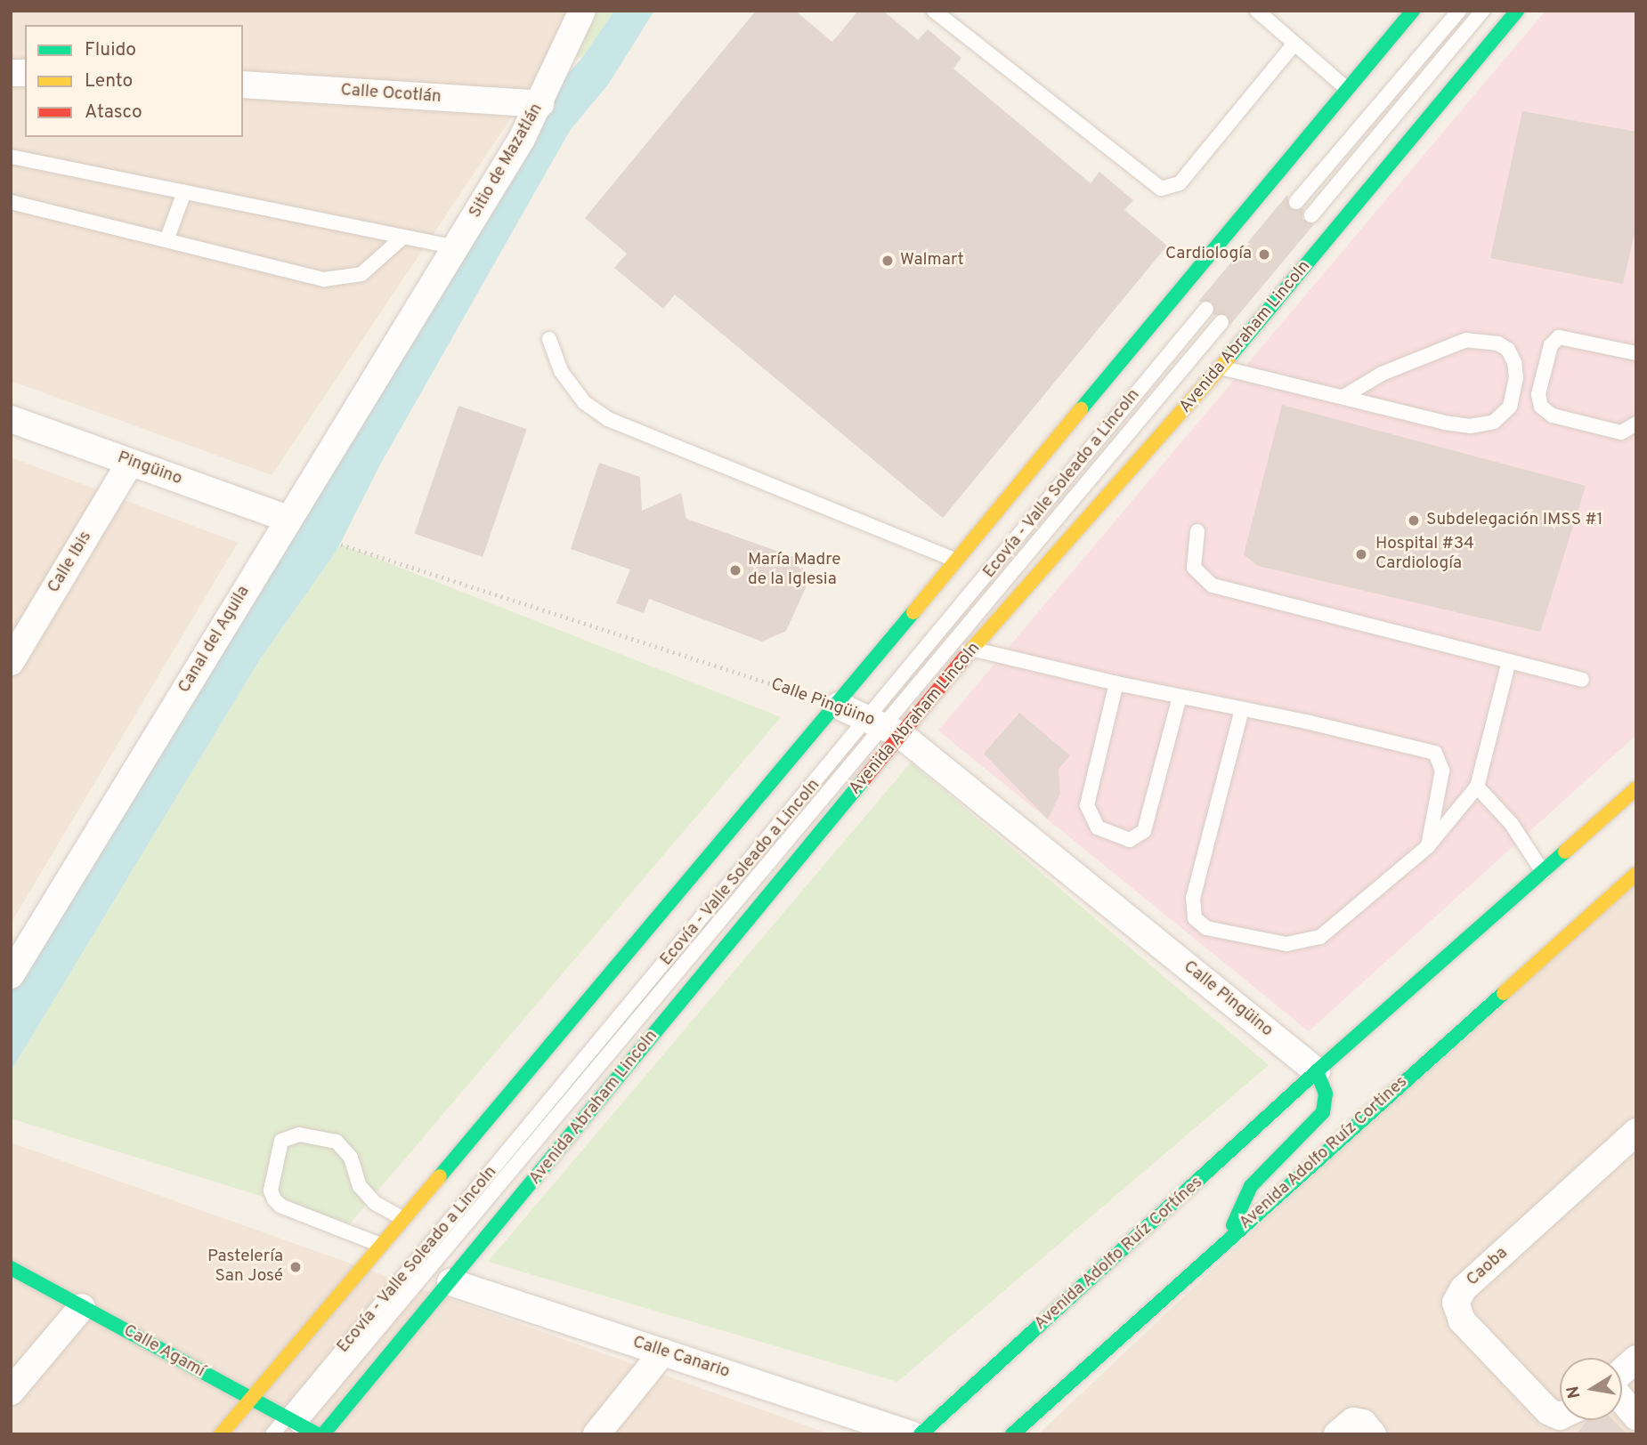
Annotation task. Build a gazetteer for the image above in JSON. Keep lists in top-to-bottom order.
{
  "streets": {
    "main road": [
      "Avenida Abraham Lincoln",
      "Avenida Adolfo Ruíz Cortines",
      "Avenida Adolfo Ruíz Cortínes",
      "Calle Agamí"
    ],
    "street": [
      "Calle Ocotlán",
      "Sitio de Mazatlán",
      "Pingüino",
      "Calle Ibis",
      "Canal del Aguila",
      "Calle Pingüino",
      "Caoba",
      "Calle Canario"
    ],
    "lane": ["Ecovía - Valle Soleado a Lincoln"]
  },
  "crossings": [
    ["Calle Ocotlán", "Sitio de Mazatlán"],
    ["Sitio de Mazatlán", "Canal del Aguila"],
    ["Avenida Abraham Lincoln", "Ecovía - Valle Soleado a Lincoln"],
    ["Avenida Abraham Lincoln", "Calle Pingüino"],
    ["Avenida Abraham Lincoln", "Calle Canario"],
    ["Pingüino", "Calle Ibis"],
    ["Pingüino", "Canal del Aguila"],
    ["Ecovía - Valle Soleado a Lincoln", "Calle Pingüino"],
    ["Calle Pingüino", "Avenida Adolfo Ruíz Cortínes"]
  ],
  "places": [
    "Cardiología",
    "Walmart",
    "Subdelegación IMSS #1",
    "Hospital #34 Cardiología",
    "María Madre de la Iglesia",
    "Pastelería San José"
  ],
  "legend": ["Fluido", "Lento", "Atasco"],
  "north": "left"
}
